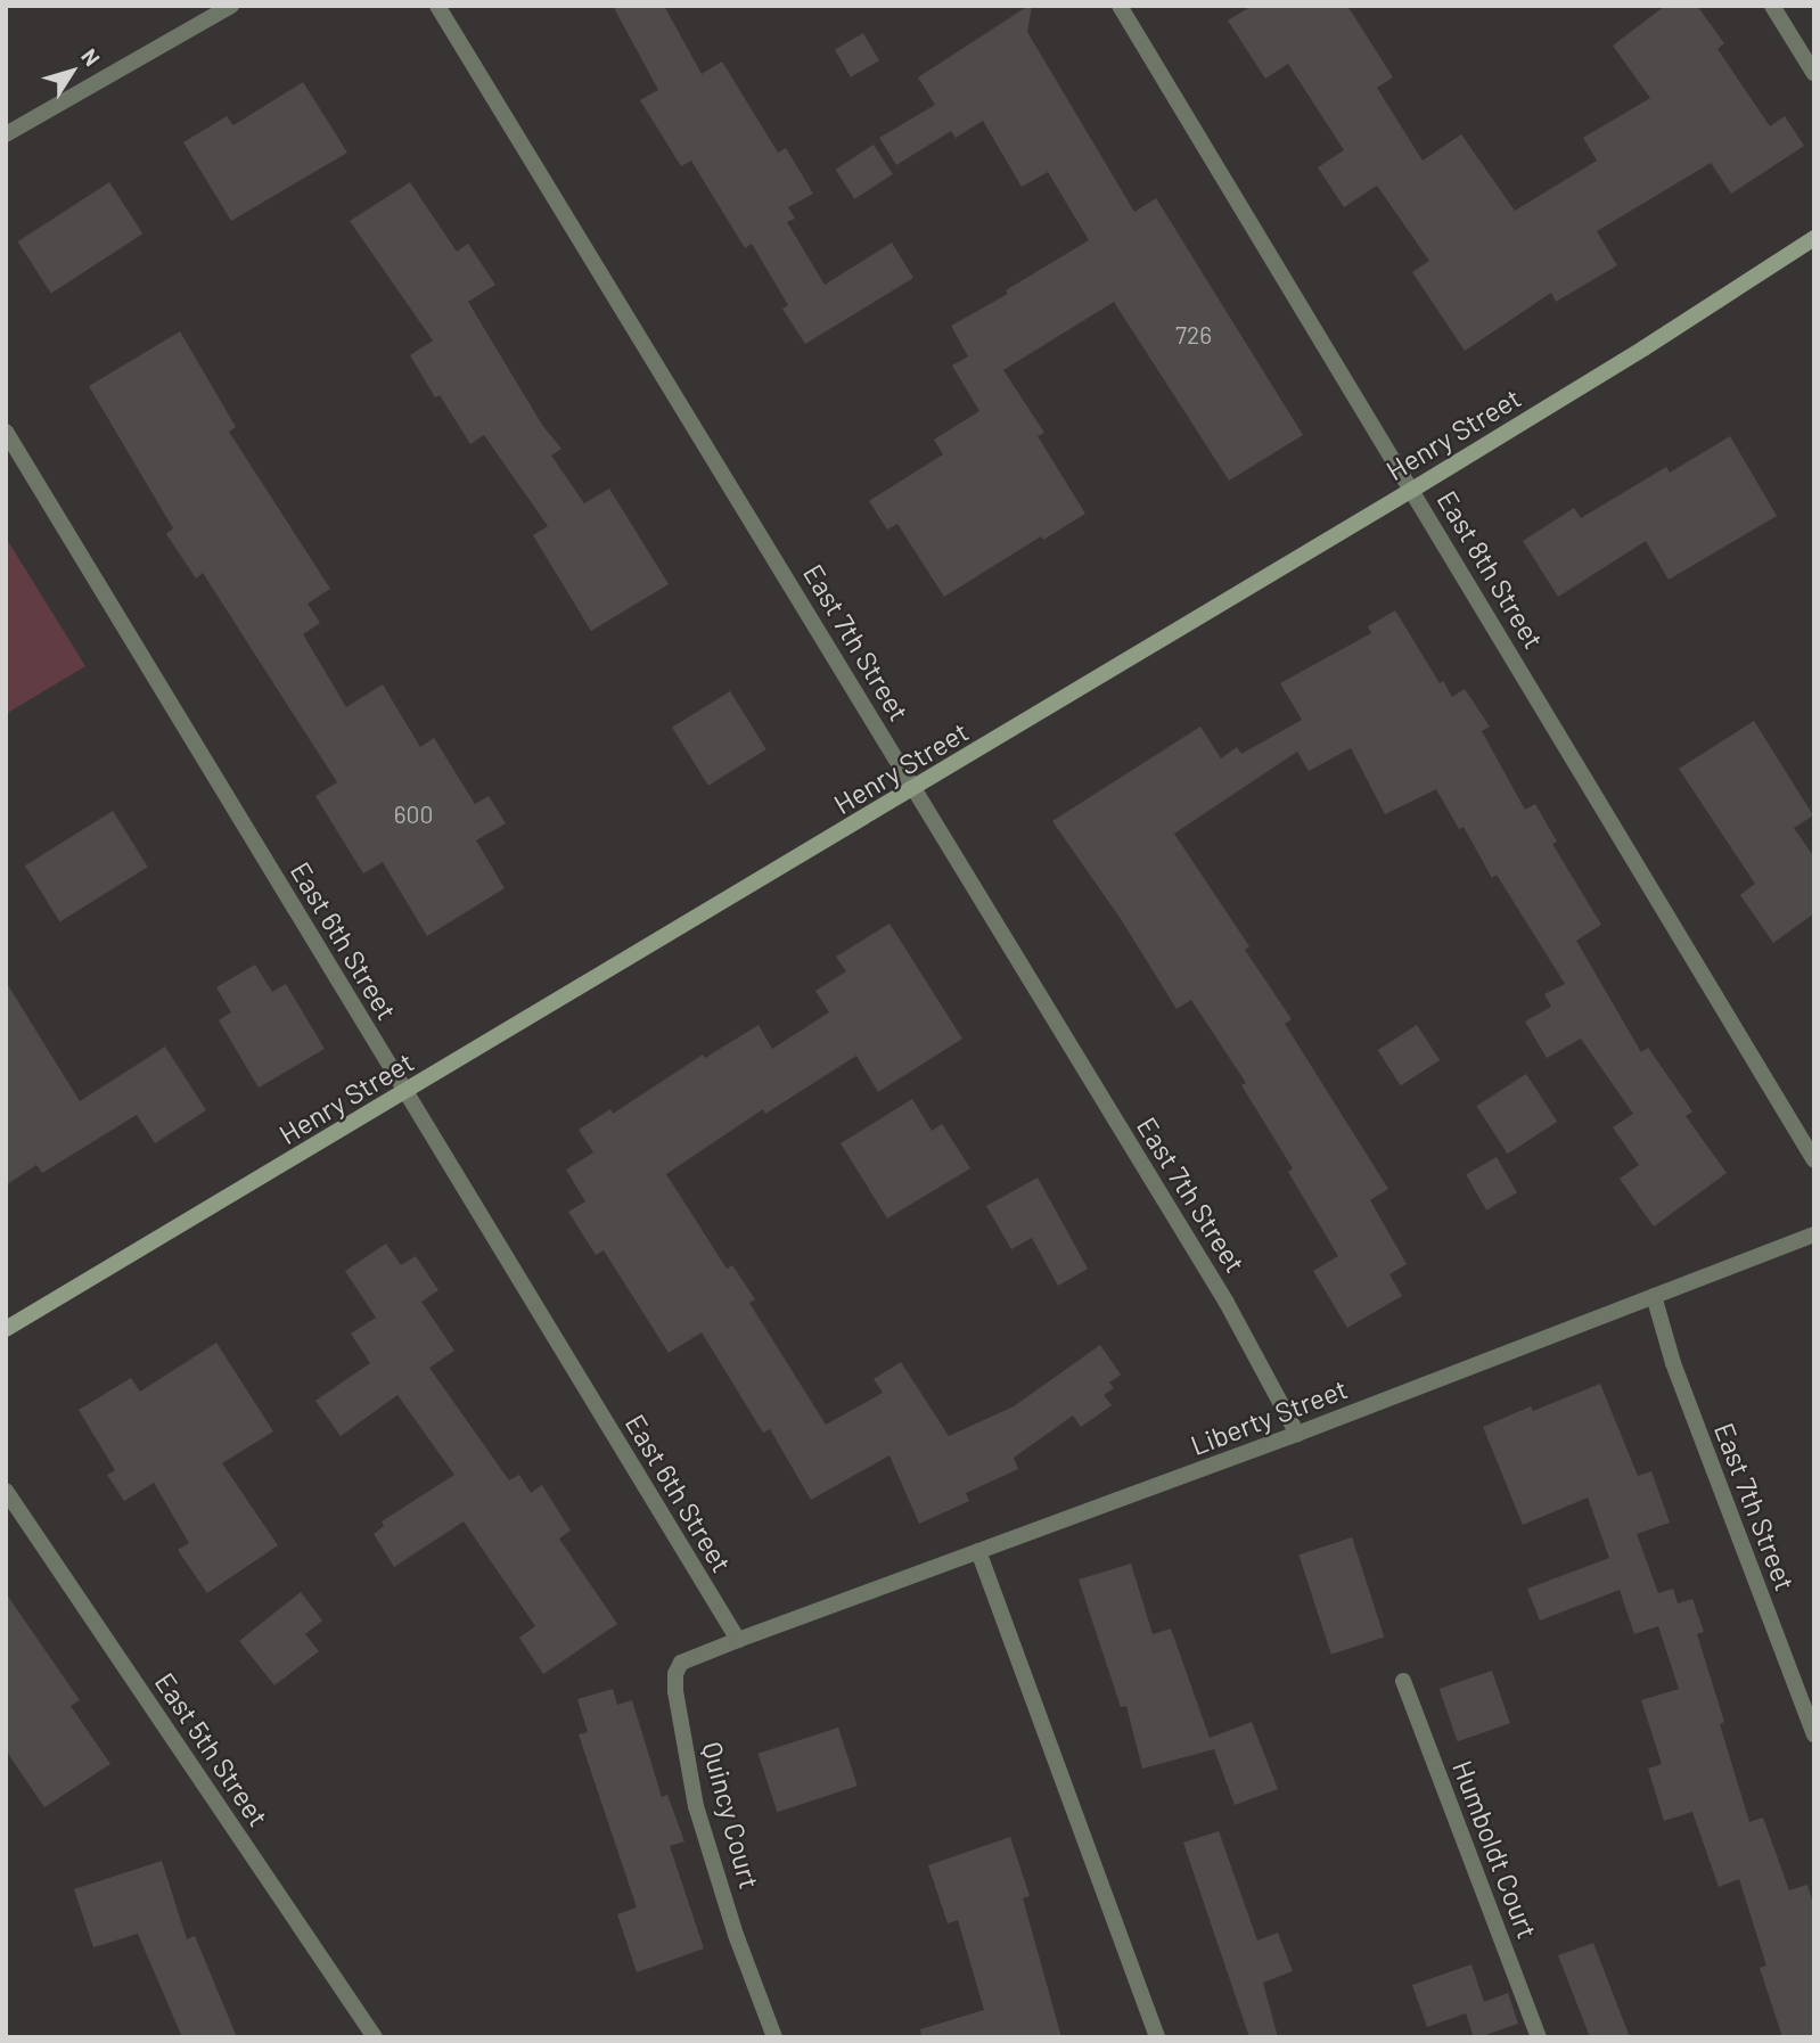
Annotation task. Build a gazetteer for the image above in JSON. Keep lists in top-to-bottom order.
{
  "streets": {
    "street": [
      "Henry Street",
      "East 8th Street",
      "East 7th Street",
      "East 6th Street",
      "Liberty Street",
      "East 5th Street",
      "Quincy Court",
      "Humboldt Court"
    ]
  },
  "crossings": [
    ["Henry Street", "East 8th Street"],
    ["Henry Street", "East 7th Street"],
    ["Henry Street", "East 6th Street"],
    ["East 7th Street", "Liberty Street"],
    ["East 6th Street", "Liberty Street"],
    ["East 6th Street", "Quincy Court"],
    ["Liberty Street", "Quincy Court"]
  ],
  "house_numbers": ["726", "600"],
  "north": "top right"
}
